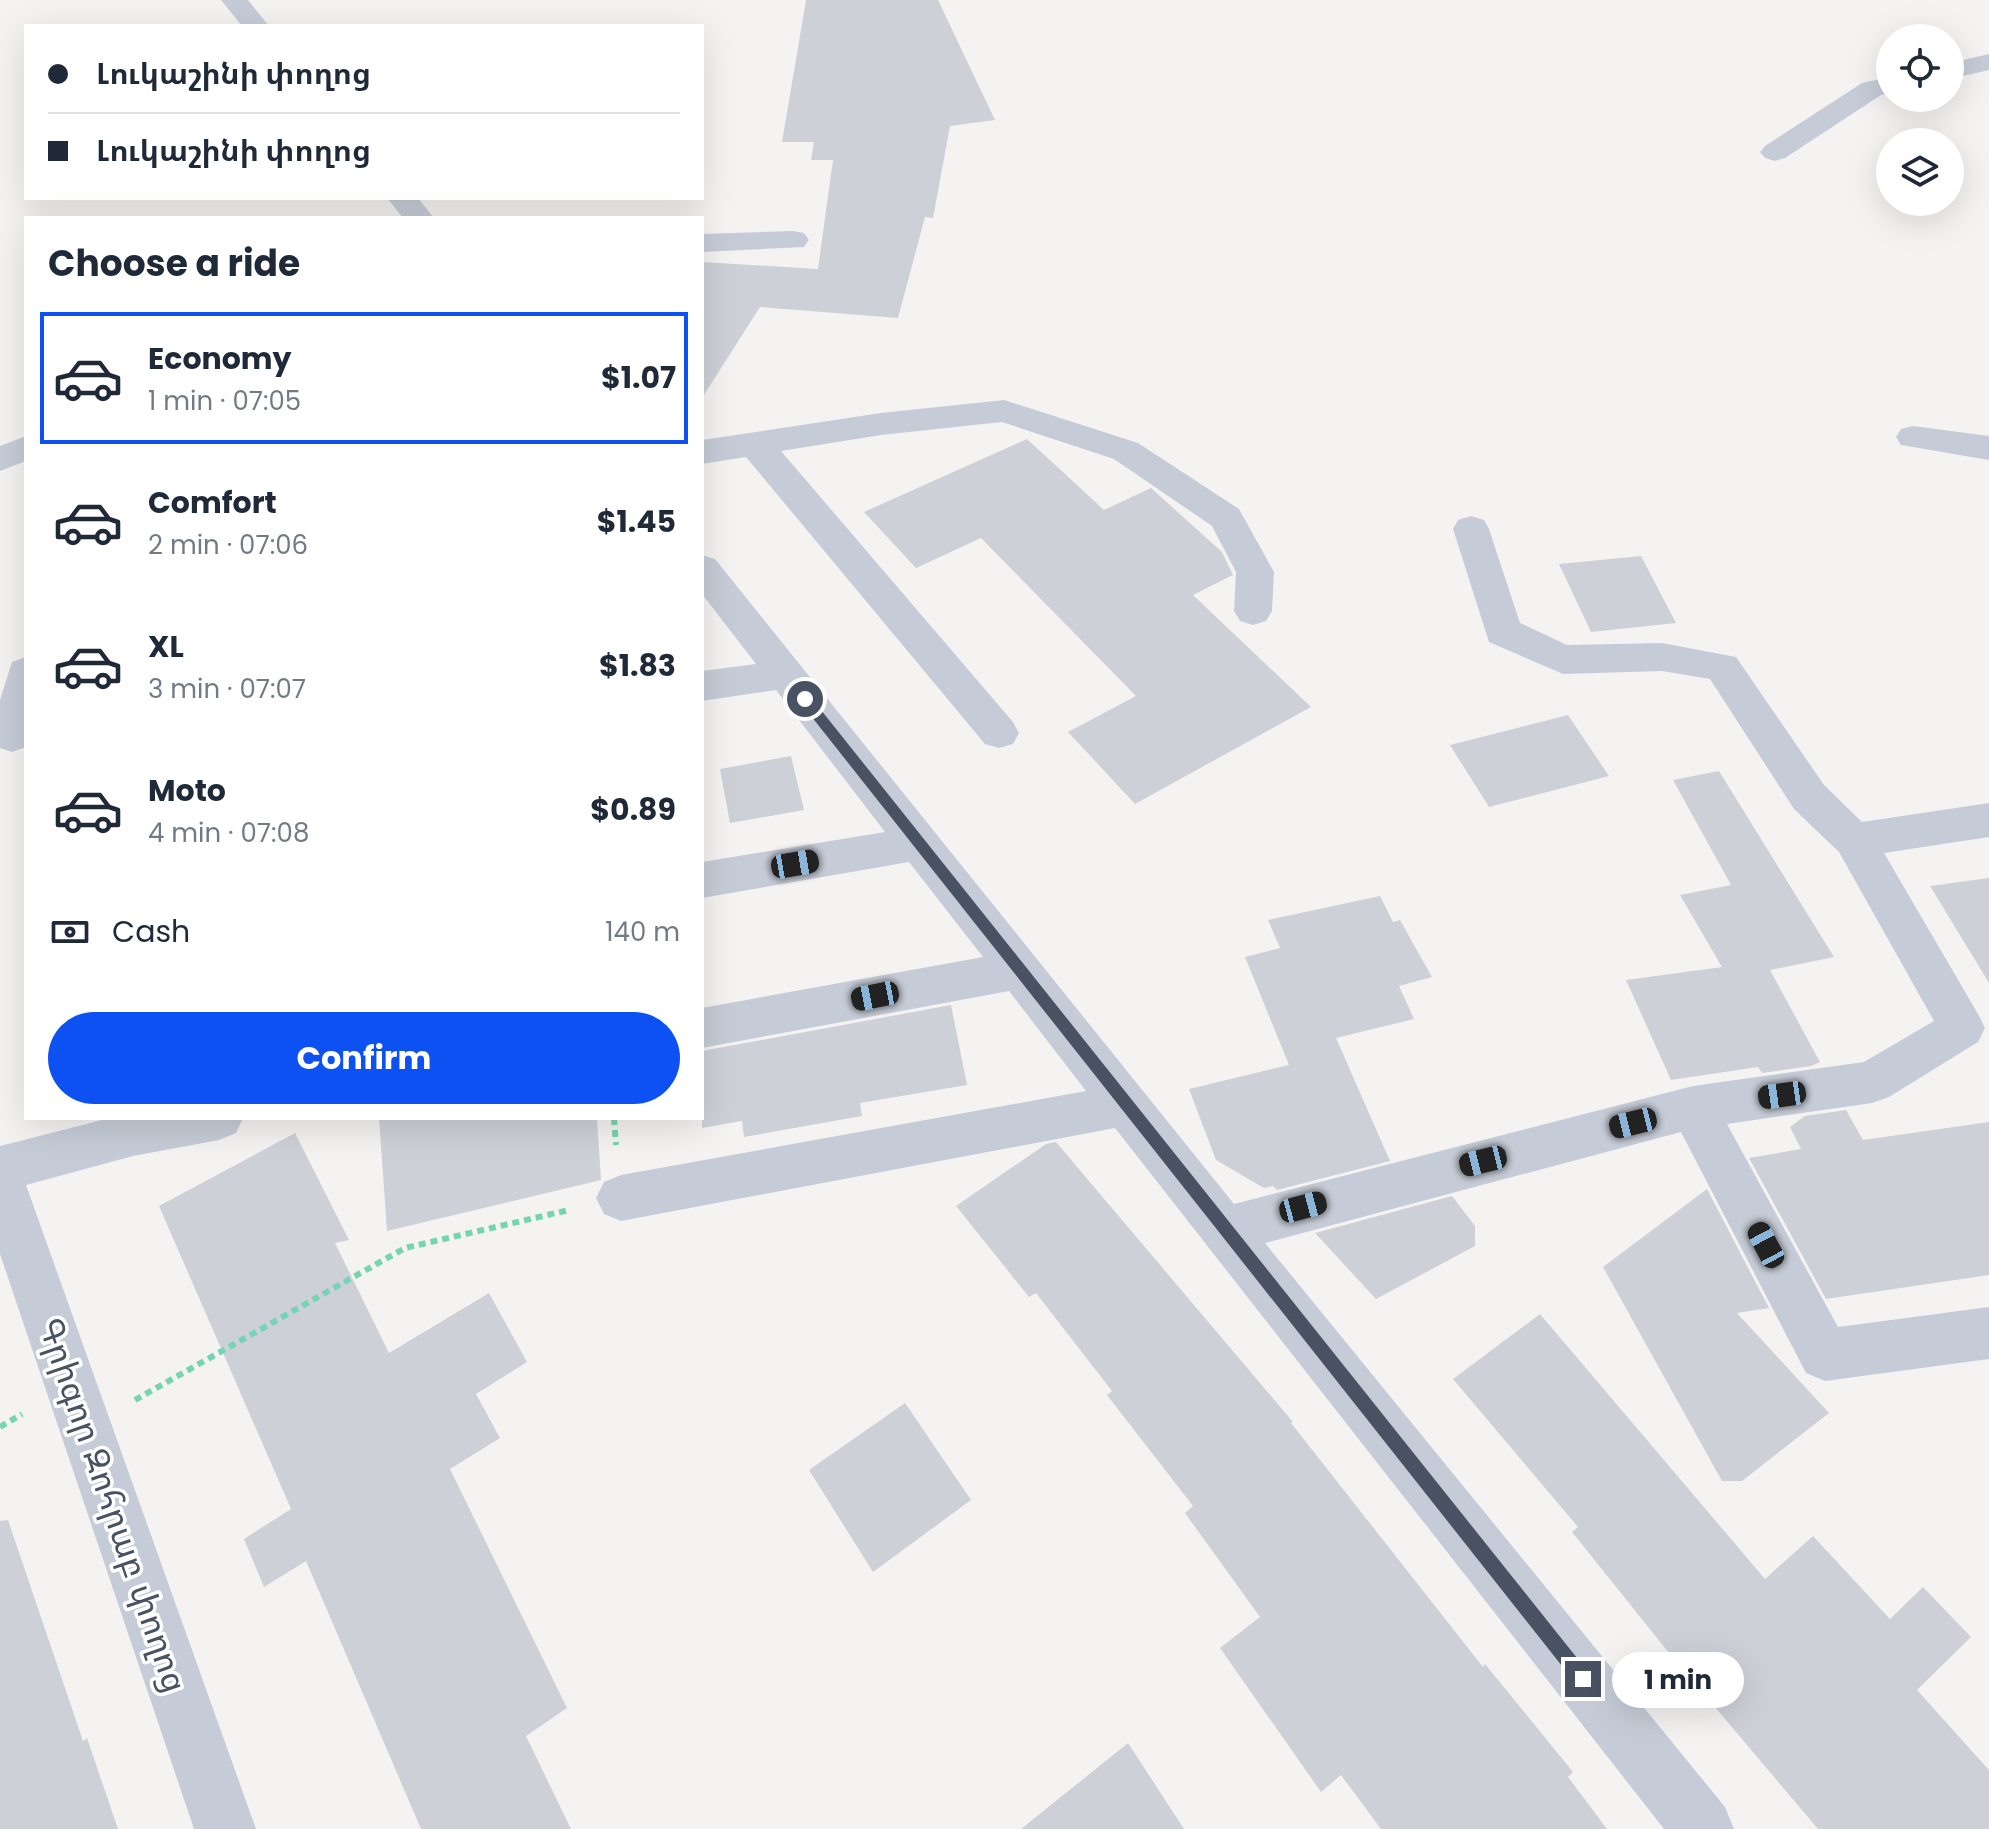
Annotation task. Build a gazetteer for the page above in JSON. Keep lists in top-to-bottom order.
{
  "streets": {
    "street": ["Գրիգոր Զոհրաբ փողոց"]
  },
  "page": {
    "banner": ["Լուկաշինի փողոց", "Լուկաշինի փողոց"],
    "heading": "Choose a ride",
    "list": [
      {
        "name": "Economy",
        "note": "1 min · 07:05",
        "value": "$1.07"
      },
      {
        "name": "Comfort",
        "note": "2 min · 07:06",
        "value": "$1.45"
      },
      {
        "name": "XL",
        "note": "3 min · 07:07",
        "value": "$1.83"
      },
      {
        "name": "Moto",
        "note": "4 min · 07:08",
        "value": "$0.89"
      }
    ],
    "pay": ["Cash", "140 m"],
    "buttons": "Confirm",
    "bubble": "1 min"
  }
}
